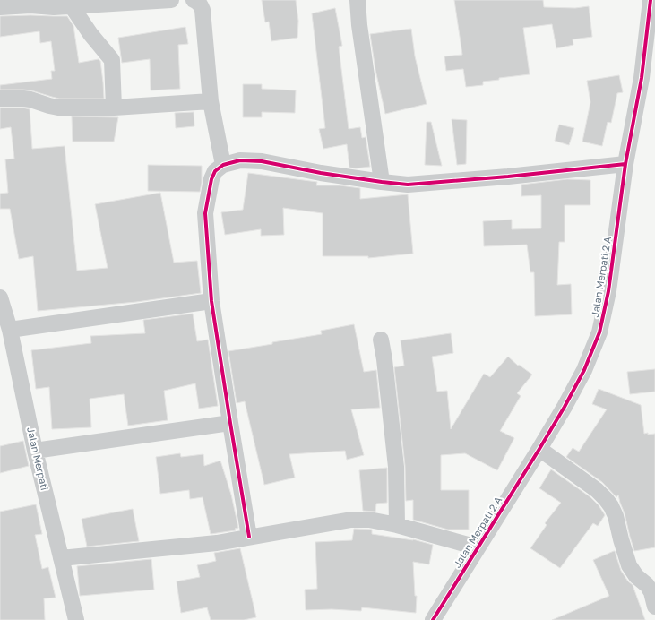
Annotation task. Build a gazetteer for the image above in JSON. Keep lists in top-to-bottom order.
{
  "streets": {
    "street": ["Jalan Merpati 2 A", "Jalan Merpati"]
  }
}
